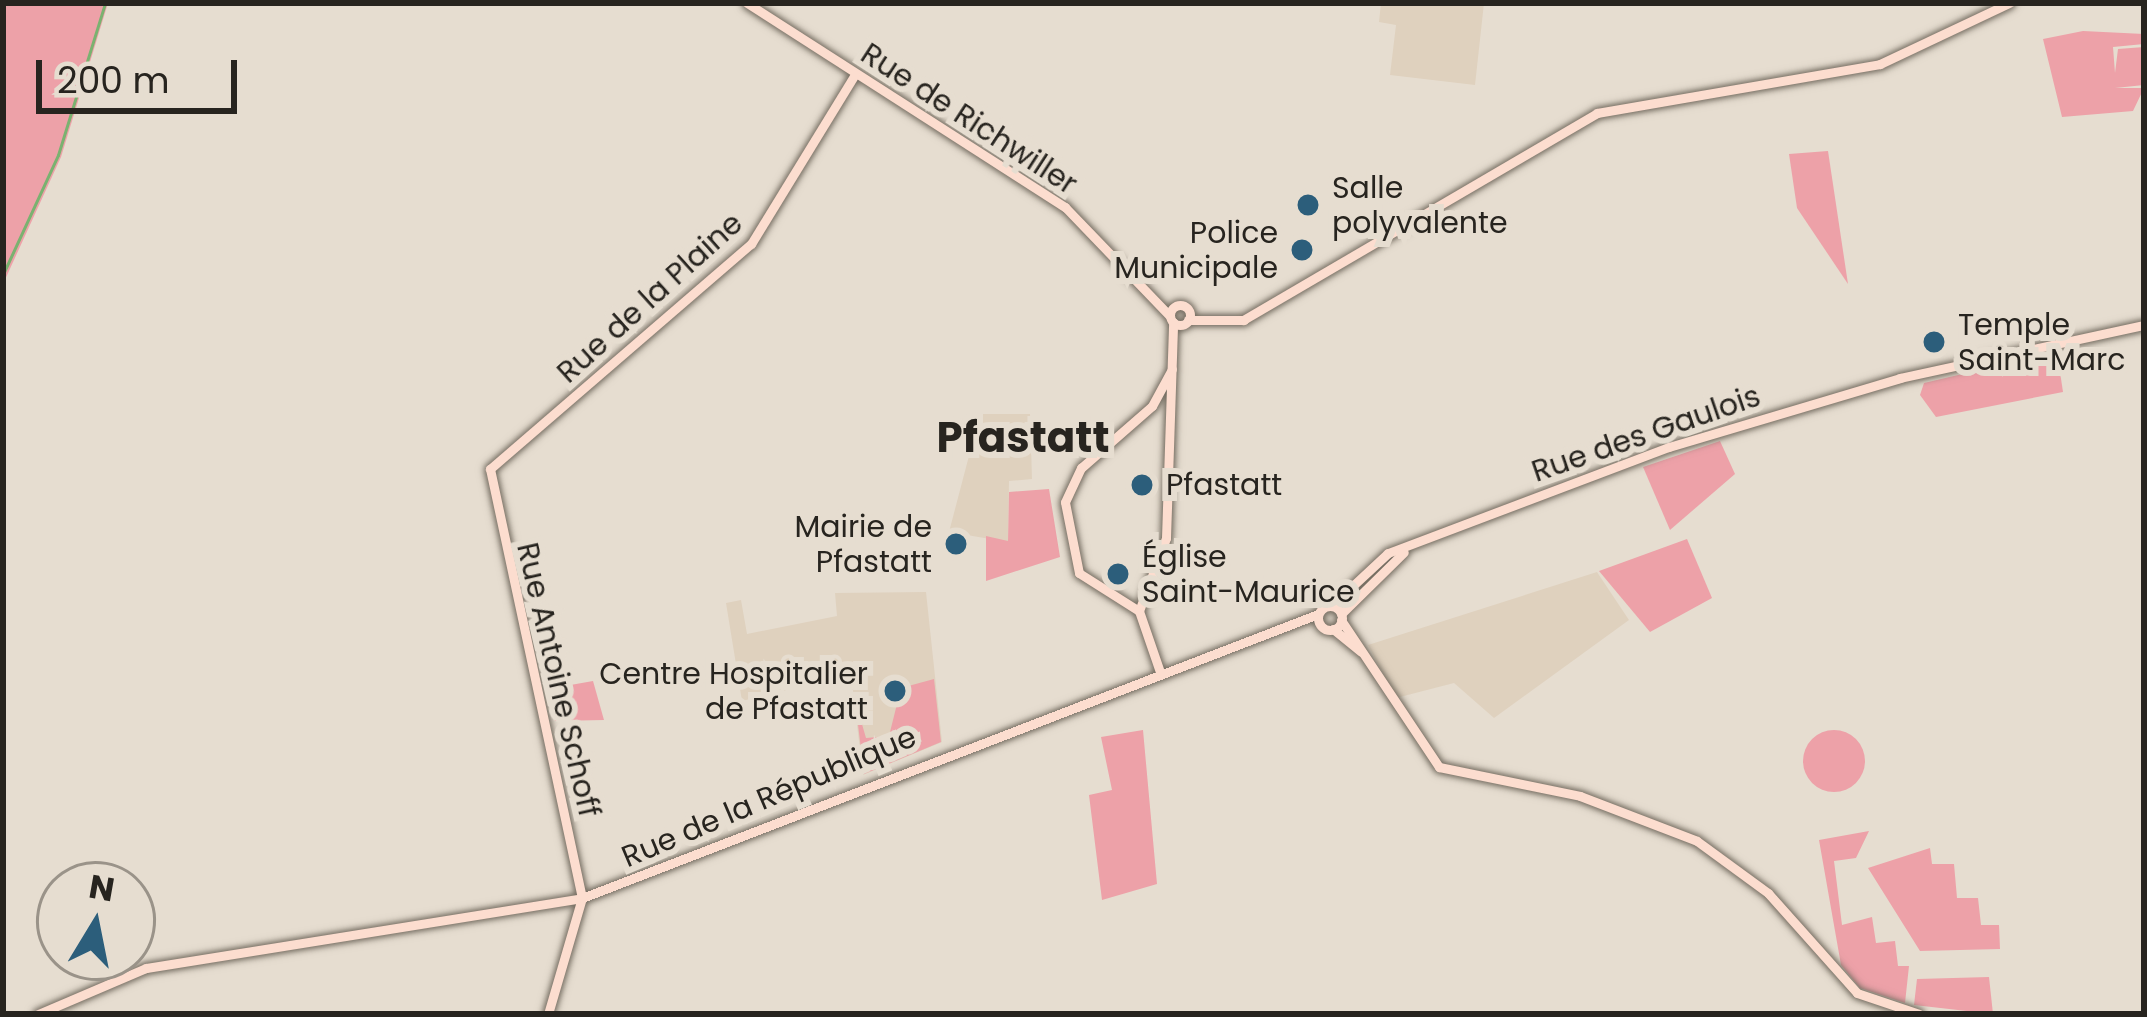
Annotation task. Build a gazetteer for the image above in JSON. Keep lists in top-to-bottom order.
{
  "streets": {
    "main road": [
      "Rue de Richwiller",
      "Rue de la Plaine",
      "Rue des Gaulois",
      "Rue Antoine Schoff",
      "Rue de la République"
    ]
  },
  "crossings": [
    ["Rue de Richwiller", "Rue de la Plaine"],
    ["Rue de la Plaine", "Rue Antoine Schoff"],
    ["Rue des Gaulois", "Rue de la République"],
    ["Rue Antoine Schoff", "Rue de la République"]
  ],
  "districts": ["Pfastatt"],
  "places": [
    "Salle polyvalente",
    "Police Municipale",
    "Temple Saint-Marc",
    "Pfastatt",
    "Mairie de Pfastatt",
    "Église Saint-Maurice",
    "Centre Hospitalier de Pfastatt"
  ],
  "scale_bar": "200 m",
  "north": "top"
}
